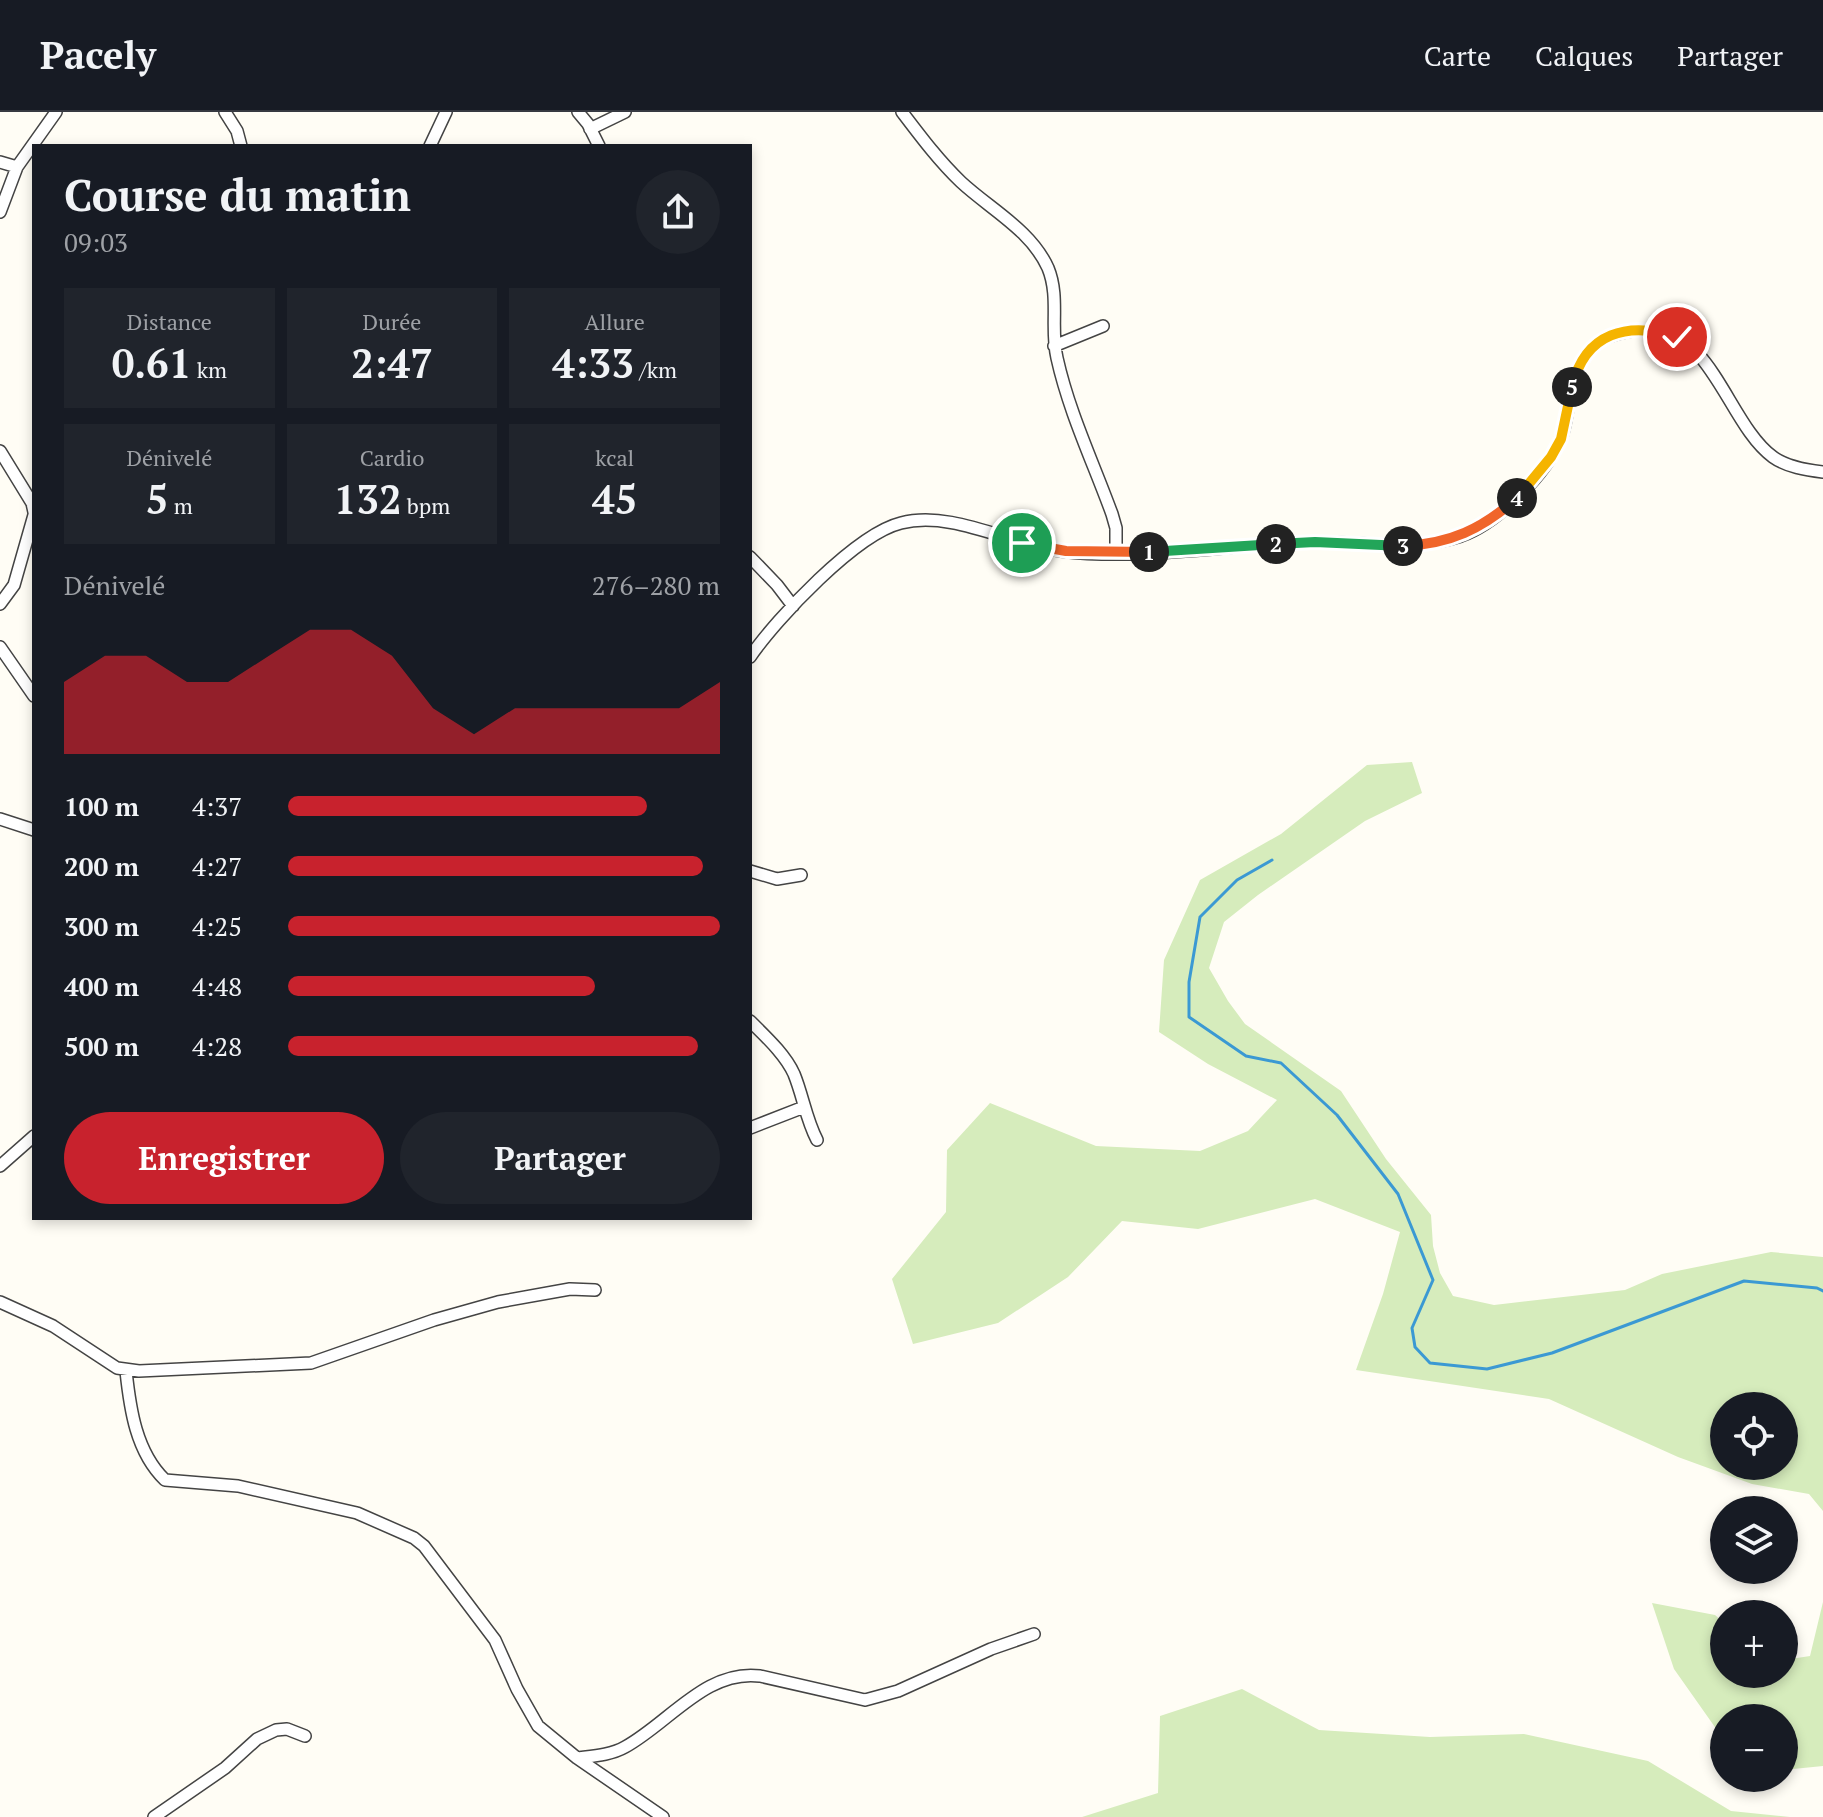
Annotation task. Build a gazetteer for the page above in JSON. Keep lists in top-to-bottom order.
{
  "page": {
    "header": "Pacely",
    "nav": ["Carte", "Calques", "Partager"],
    "heading": ["Course du matin", "09:03"],
    "stats": [
      ["Distance", "0.61 km"],
      ["Durée", "2:47"],
      ["Allure", "4:33 /km"],
      ["Dénivelé", "5 m"],
      ["Cardio", "132 bpm"],
      ["kcal", "45"]
    ],
    "pins": [
      "5",
      "4",
      "2",
      "3",
      "1"
    ],
    "chart": ["Dénivelé", "276–280 m"],
    "list": [
      {
        "name": "100 m",
        "note": "4:37"
      },
      {
        "name": "200 m",
        "note": "4:27"
      },
      {
        "name": "300 m",
        "note": "4:25"
      },
      {
        "name": "400 m",
        "note": "4:48"
      },
      {
        "name": "500 m",
        "note": "4:28"
      }
    ],
    "buttons": ["Enregistrer", "Partager"],
    "map_buttons": ["+", "−"]
  }
}
